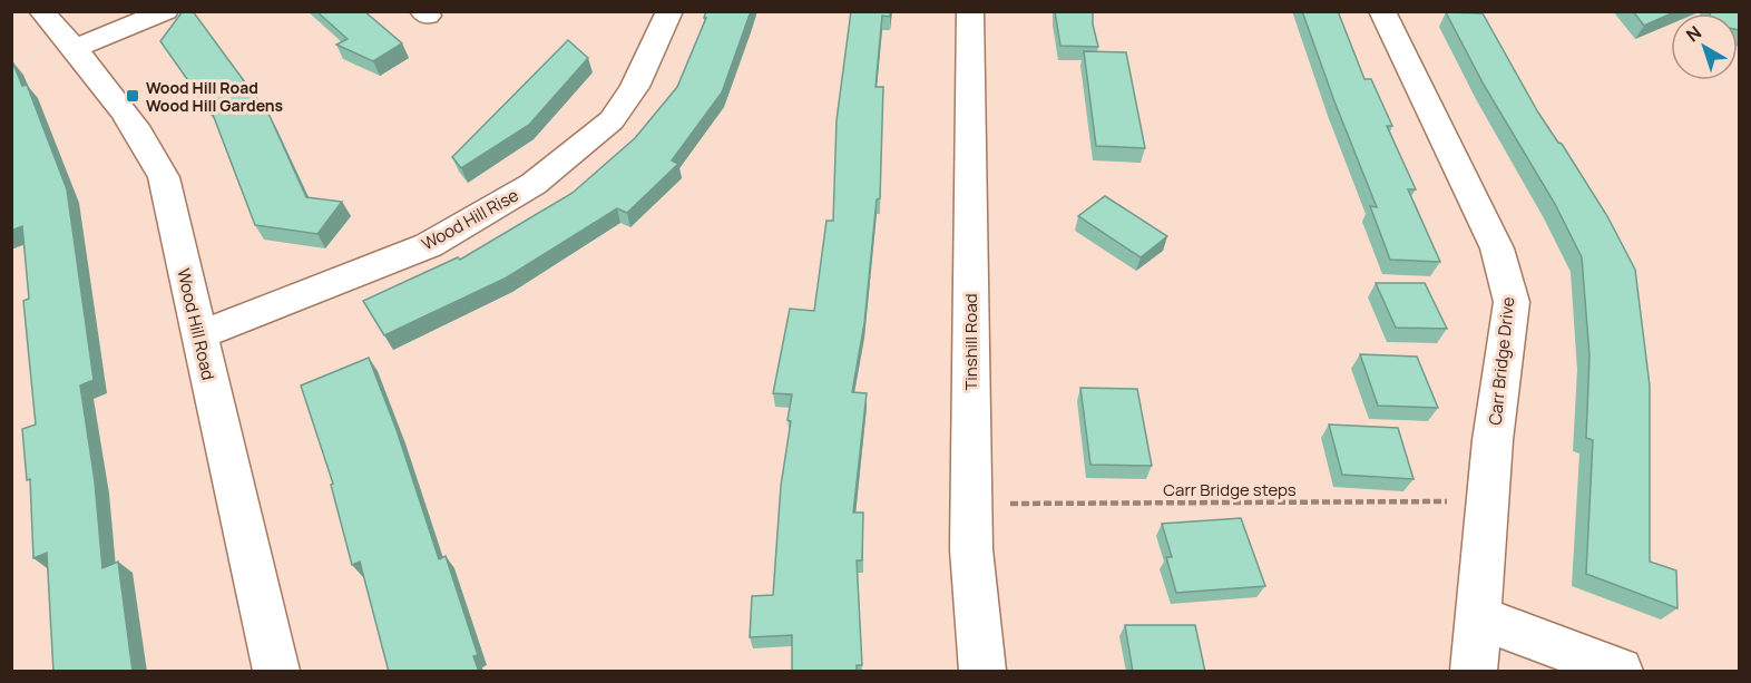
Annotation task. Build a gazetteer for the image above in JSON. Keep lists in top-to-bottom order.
{
  "streets": {
    "street": [
      "Wood Hill Rise",
      "Wood Hill Road",
      "Tinshill Road",
      "Carr Bridge Drive"
    ],
    "path": ["Carr Bridge steps"]
  },
  "crossings": [
    ["Wood Hill Rise", "Wood Hill Road"],
    ["Tinshill Road", "Carr Bridge steps"],
    ["Carr Bridge Drive", "Carr Bridge steps"]
  ],
  "places": {
    "transit": ["Wood Hill Road Wood Hill Gardens"]
  },
  "north": "top left"
}
